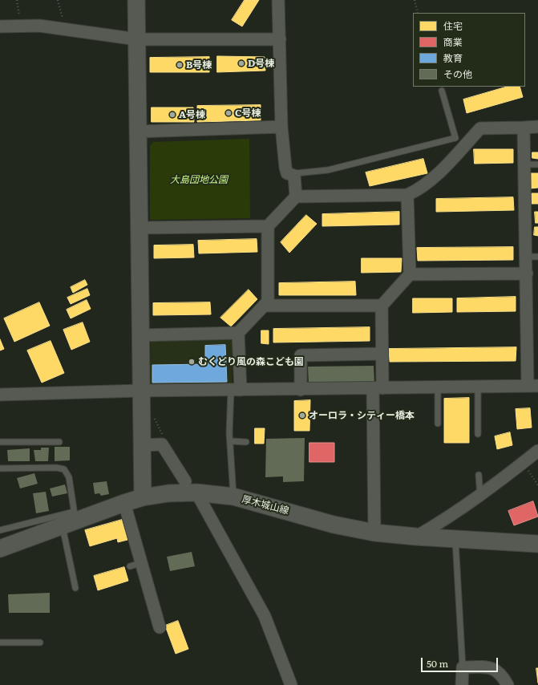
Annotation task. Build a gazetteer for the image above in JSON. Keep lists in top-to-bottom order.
{
  "streets": {
    "main road": ["厚木城山線"]
  },
  "parks": ["大島団地公園"],
  "places": [
    "D号棟",
    "B号棟",
    "C号棟",
    "A号棟",
    "むくどり風の森こども園",
    "オーロラ・シティー橋本"
  ],
  "legend": [
    "住宅",
    "商業",
    "教育",
    "その他"
  ],
  "scale_bar": "50 m"
}
